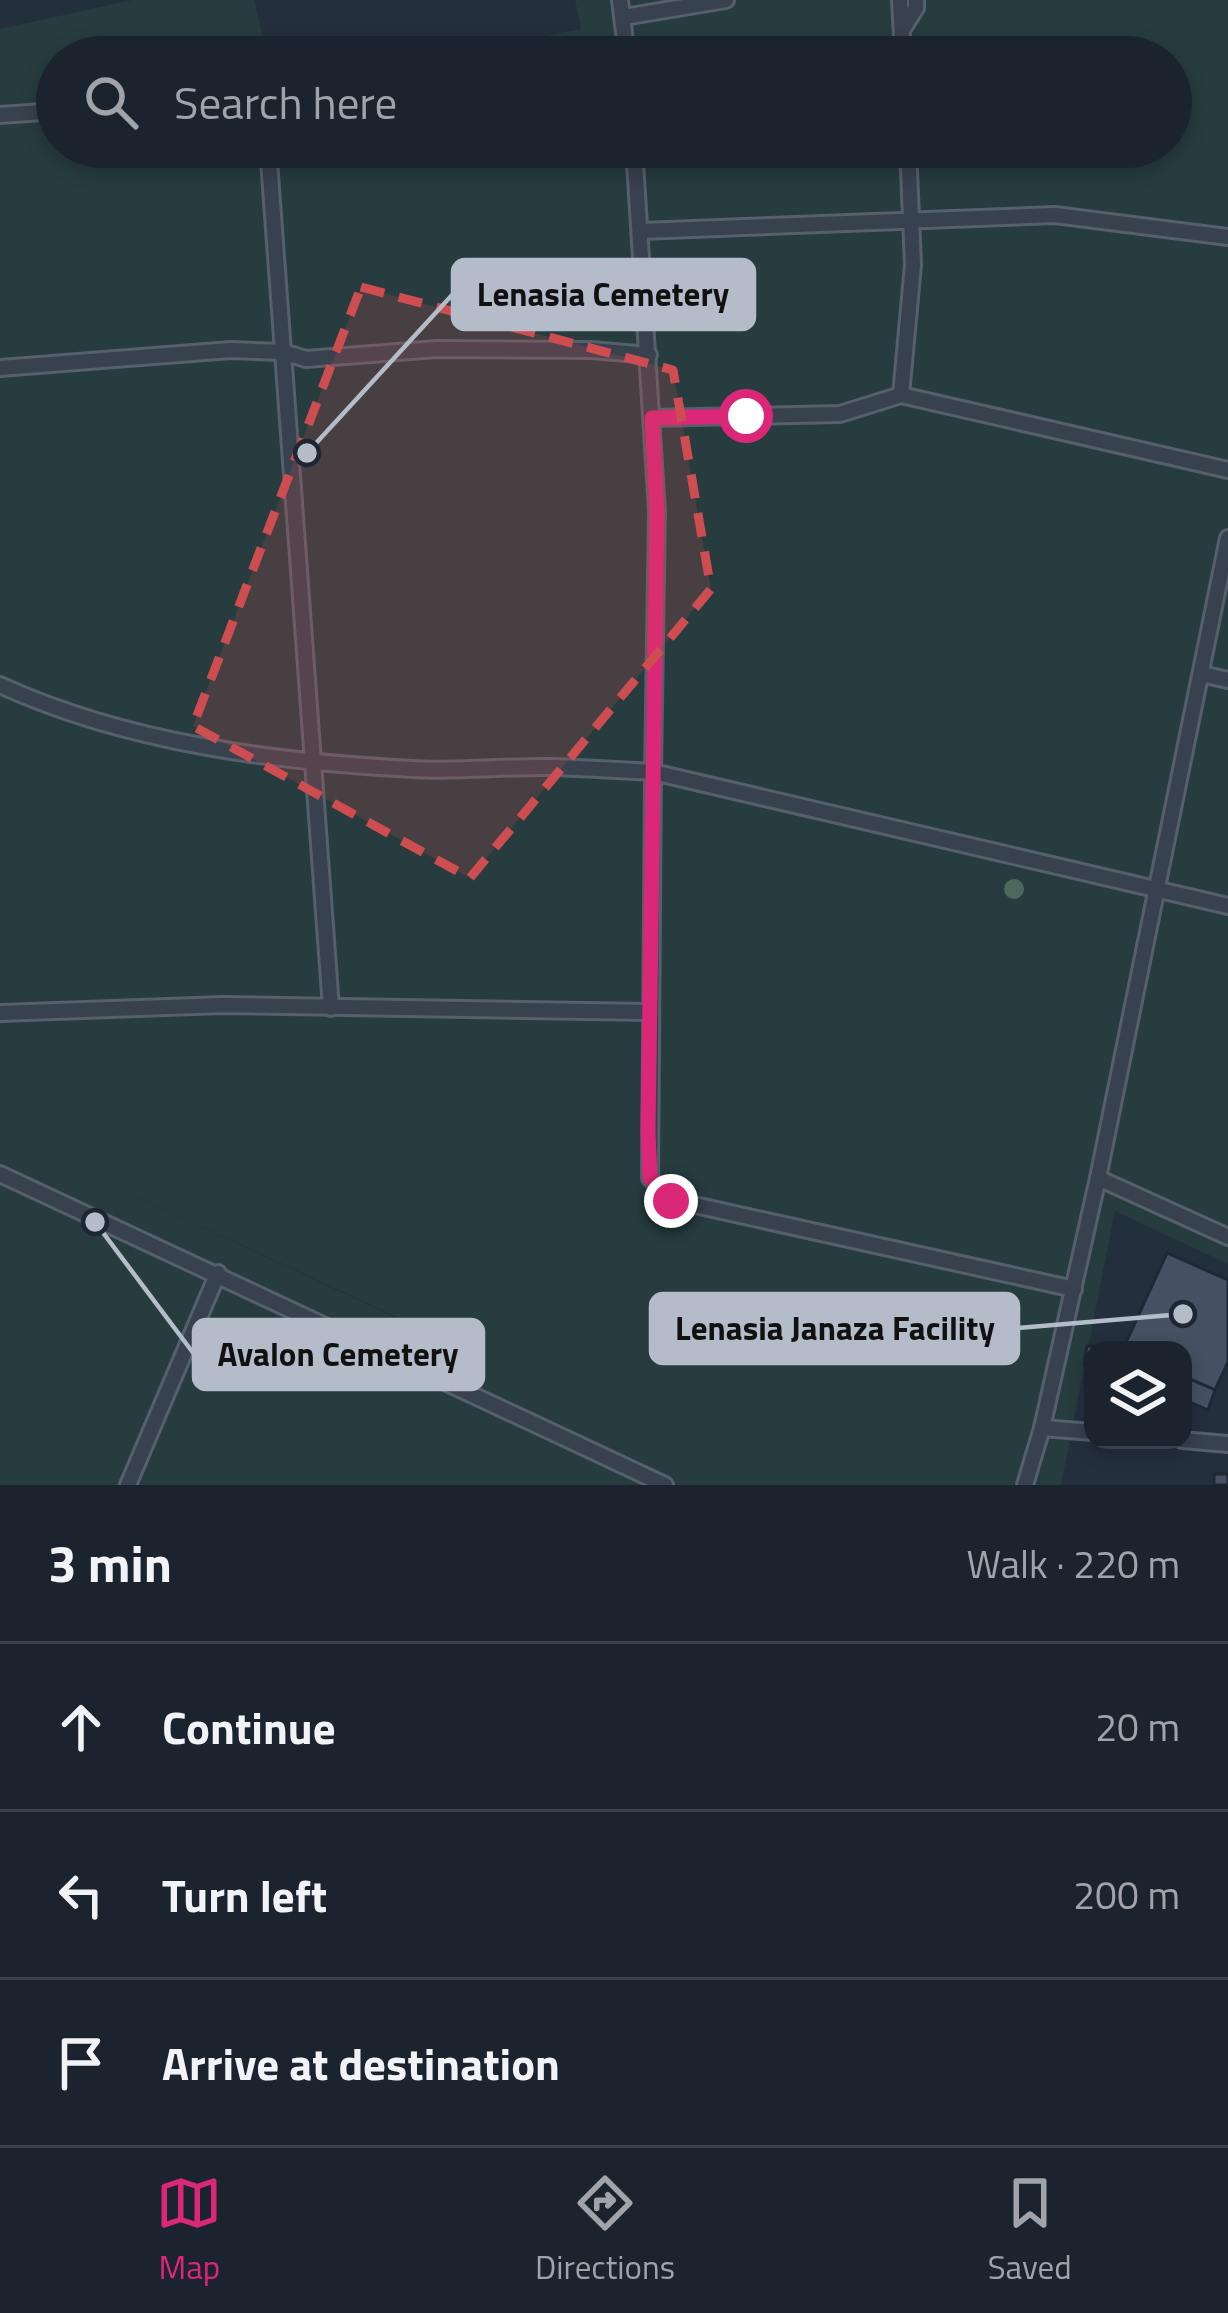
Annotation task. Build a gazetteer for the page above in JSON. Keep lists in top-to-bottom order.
{
  "places": ["Lenasia Cemetery", "Avalon Cemetery", "Lenasia Janaza Facility"],
  "page": {
    "search": "Search here",
    "heading": ["3 min", "Walk · 220 m"],
    "list": [
      ["Continue", "20 m"],
      ["Turn left", "200 m"],
      "Arrive at destination"
    ],
    "nav": ["Map", "Directions", "Saved"]
  }
}
